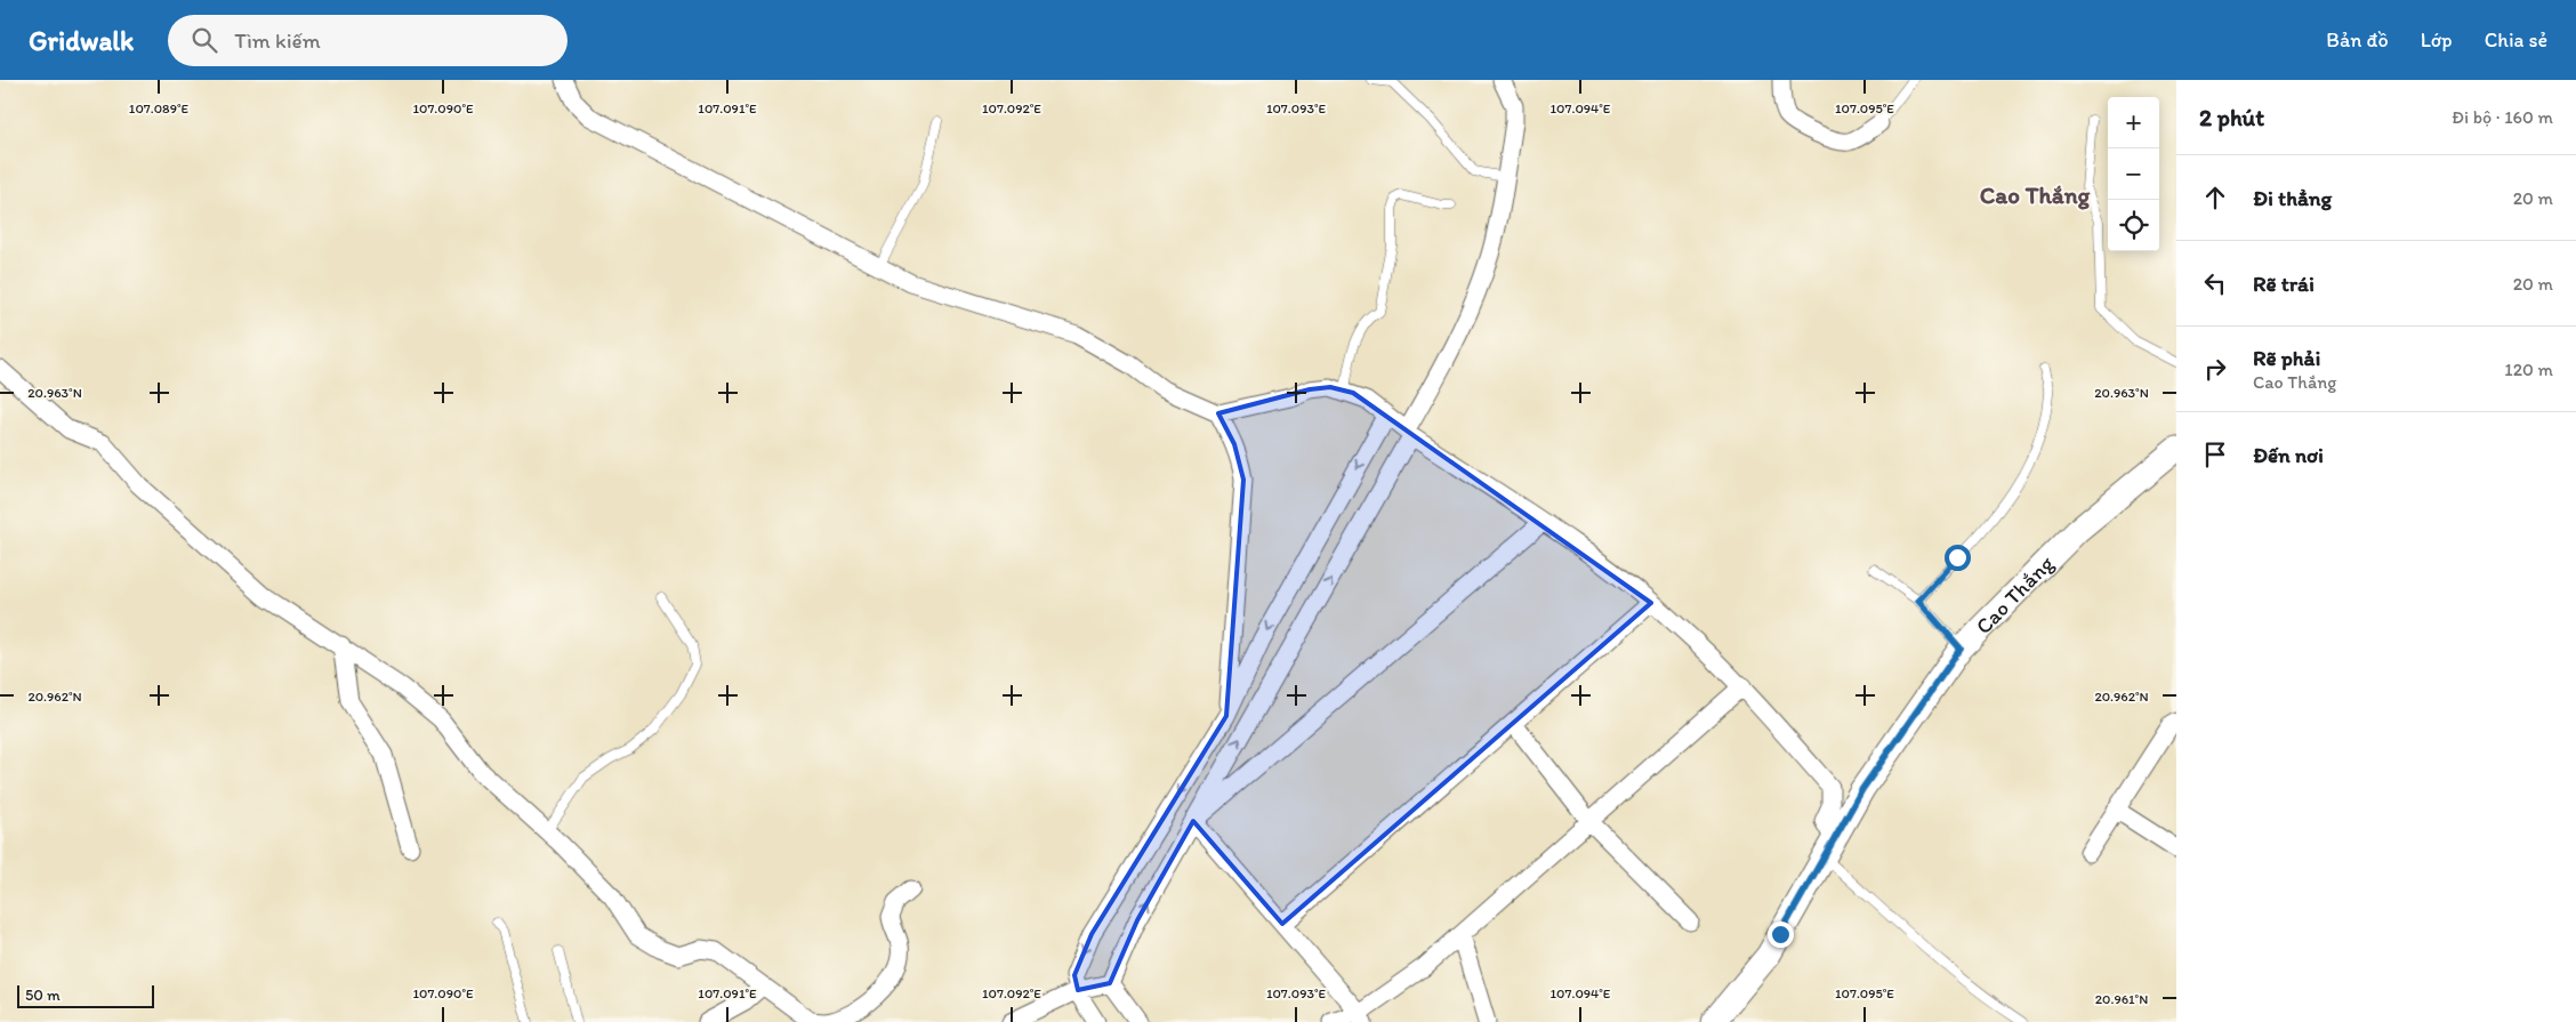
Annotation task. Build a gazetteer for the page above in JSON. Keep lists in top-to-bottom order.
{
  "streets": {
    "main road": ["Cao Thắng"]
  },
  "districts": ["Cao Thắng"],
  "scale_bar": "50 m",
  "page": {
    "header": "Gridwalk",
    "search": "Tìm kiếm",
    "nav": ["Bản đồ", "Lớp", "Chia sẻ"],
    "heading": ["2 phút", "Đi bộ · 160 m"],
    "map_buttons": ["+", "−"],
    "list": [
      ["Đi thẳng", "20 m"],
      ["Rẽ trái", "20 m"],
      ["Rẽ phải", "Cao Thắng", "120 m"],
      "Đến nơi"
    ],
    "scale": "50 m"
  },
  "coordinates": [
    "107.089°E",
    "107.090°E",
    "107.091°E",
    "107.092°E",
    "107.093°E",
    "107.094°E",
    "107.095°E",
    "20.963°N",
    "20.962°N",
    "20.961°N"
  ]
}
